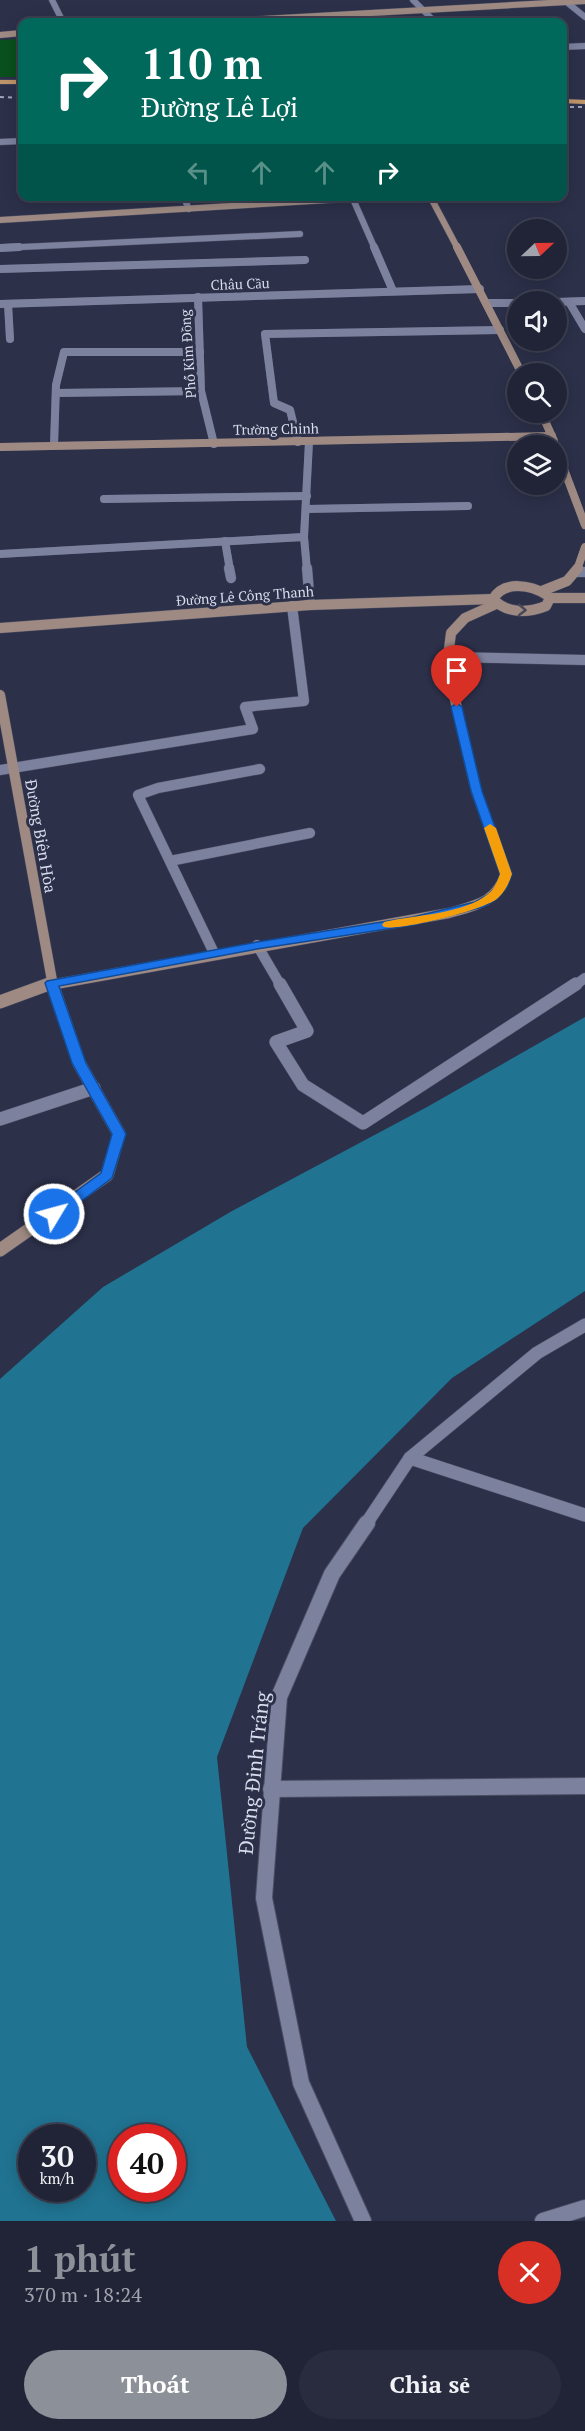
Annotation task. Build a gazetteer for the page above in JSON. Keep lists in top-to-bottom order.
{
  "streets": {
    "street": [
      "Châu Cầu",
      "Phố Kim Đồng",
      "Trường Chinh",
      "Đường Lê Công Thanh",
      "Đường Biên Hòa",
      "Đường Đinh Tráng"
    ]
  },
  "crossings": [
    ["Châu Cầu", "Phố Kim Đồng"],
    ["Phố Kim Đồng", "Trường Chinh"]
  ],
  "north": "right",
  "page": {
    "turn": ["110 m", "Đường Lê Lợi"],
    "speed": "30 km/h",
    "limit": "40",
    "heading": ["1 phút", "370 m · 18:24"],
    "buttons": ["Thoát", "Chia sẻ"]
  }
}
